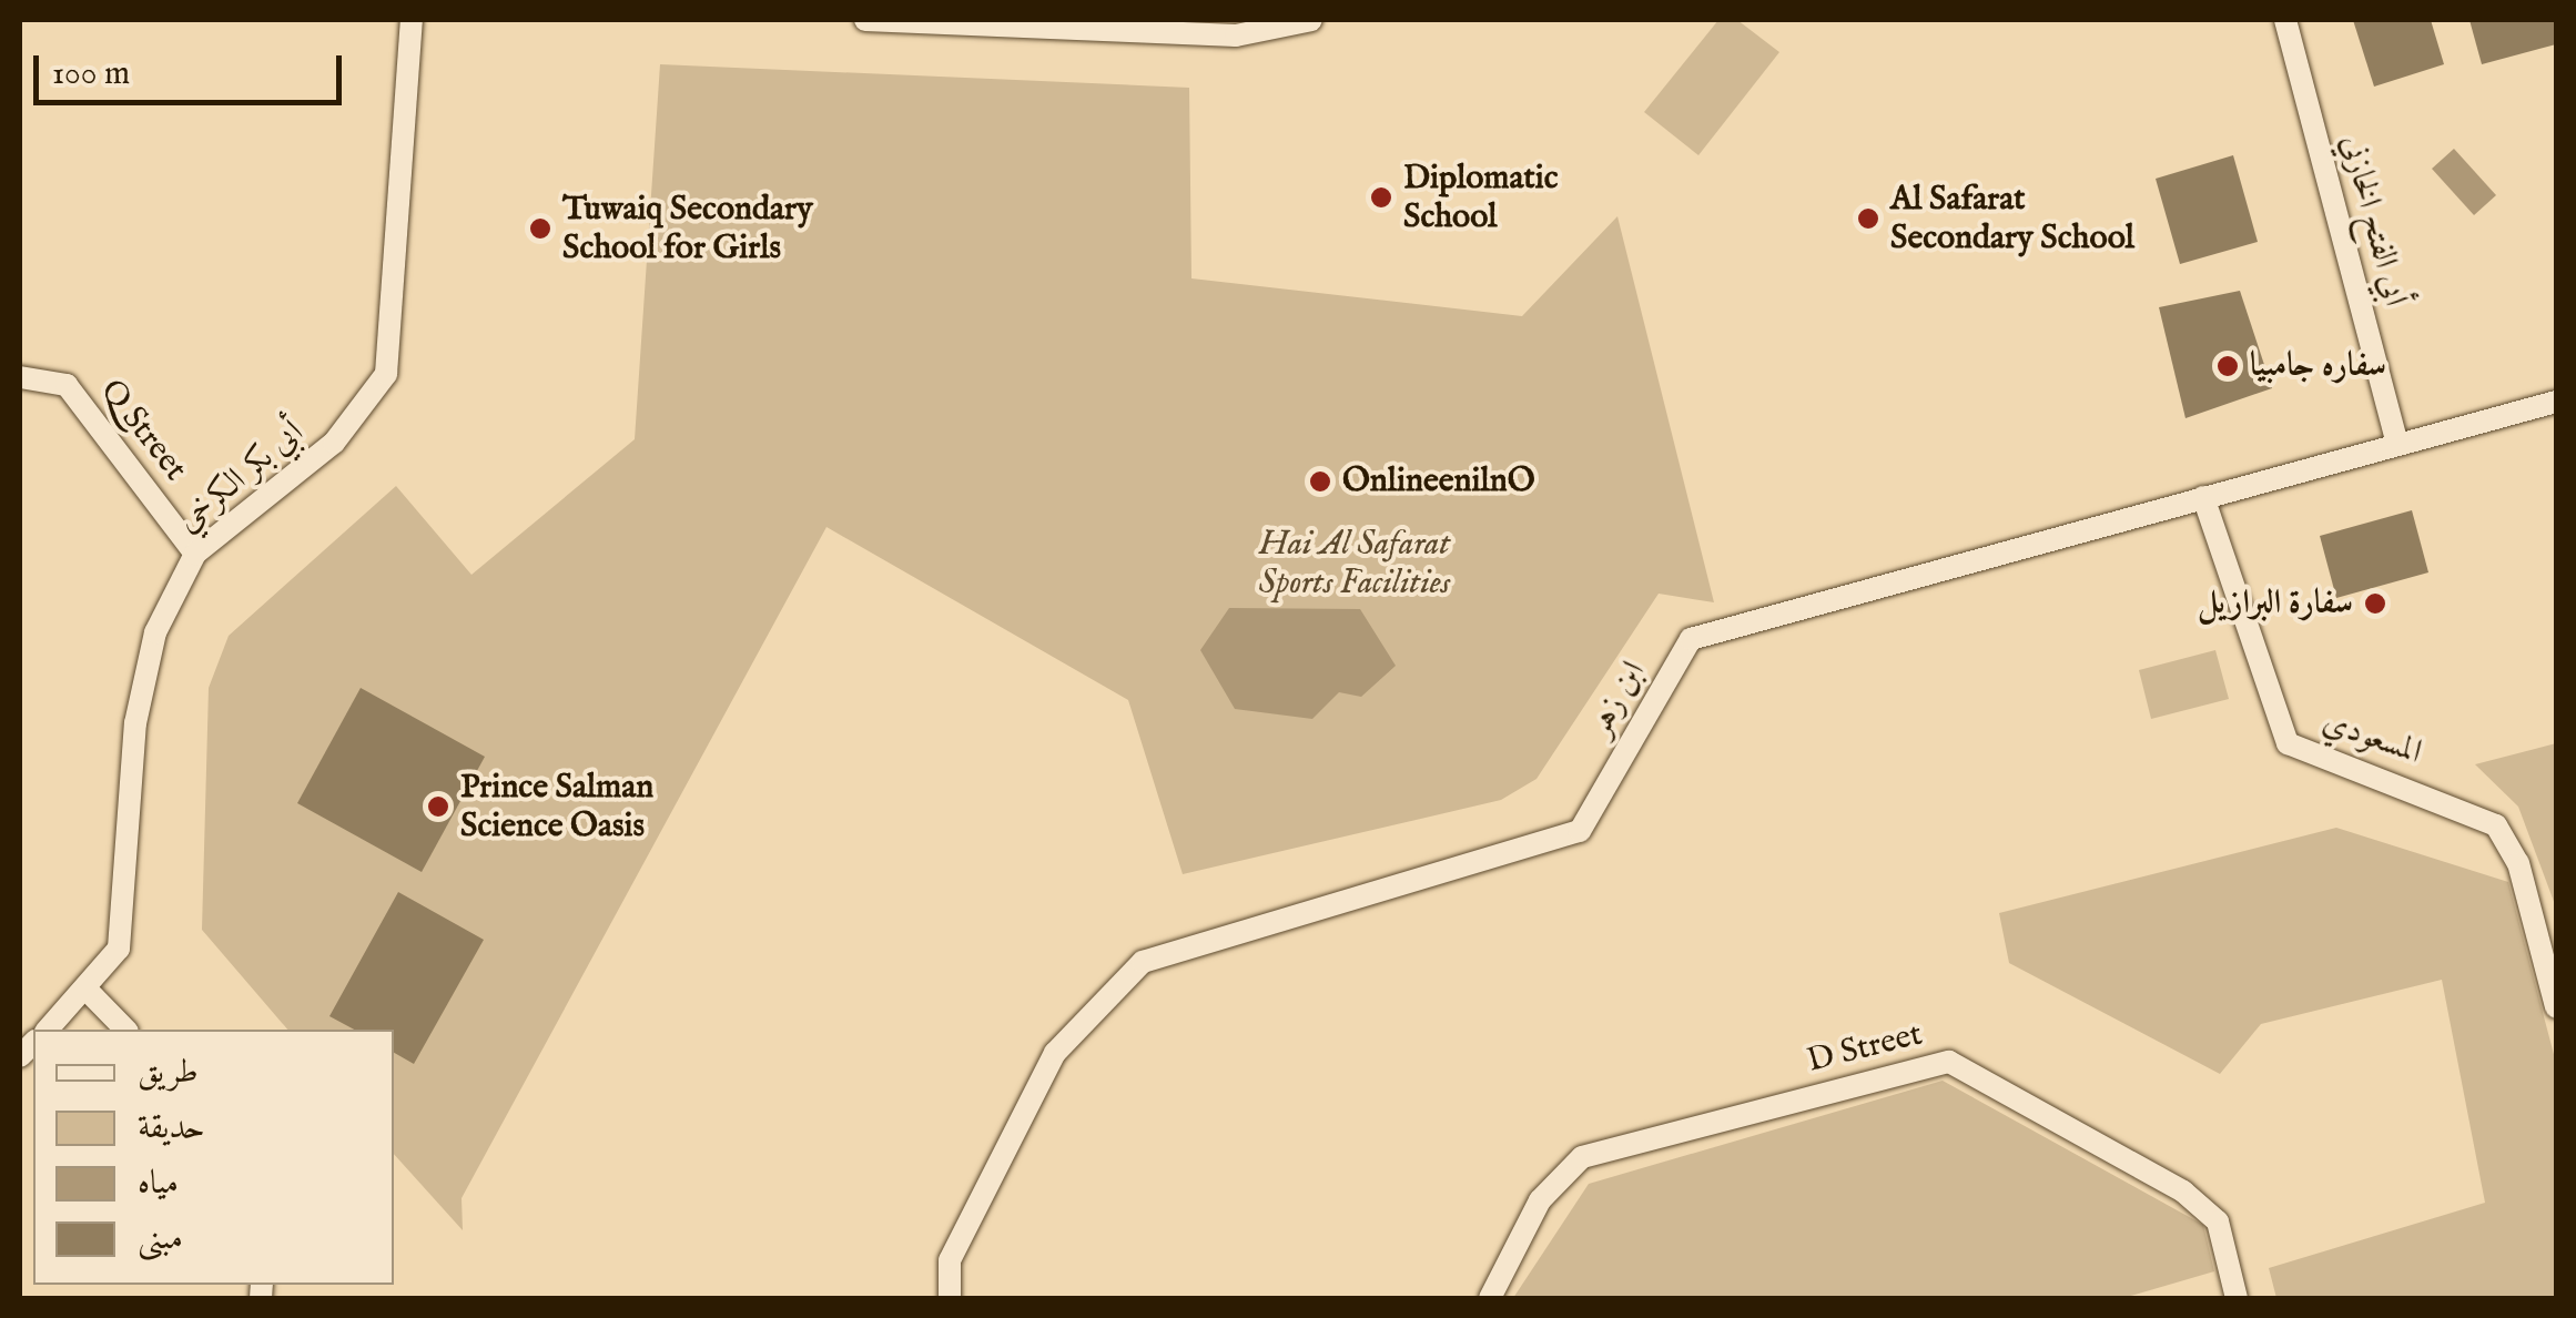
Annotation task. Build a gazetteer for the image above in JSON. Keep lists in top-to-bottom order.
{
  "streets": {
    "street": [
      "أبي الفتح الخازني",
      "Q Street",
      "أبي بكر الكرخي",
      "ابن زهر",
      "المسعودي",
      "D Street"
    ]
  },
  "crossings": [
    ["أبي الفتح الخازني", "ابن زهر"],
    ["Q Street", "أبي بكر الكرخي"],
    ["ابن زهر", "المسعودي"]
  ],
  "parks": ["Hai Al Safarat Sports Facilities"],
  "places": [
    "Diplomatic School",
    "Al Safarat Secondary School",
    "Tuwaiq Secondary School for Girls",
    "سفاره جامبيا",
    "OnlineenilnO",
    "سفارة البرازيل",
    "Prince Salman Science Oasis"
  ],
  "legend": [
    "طريق",
    "حديقة",
    "مياه",
    "مبنى"
  ],
  "scale_bar": "100 m"
}
